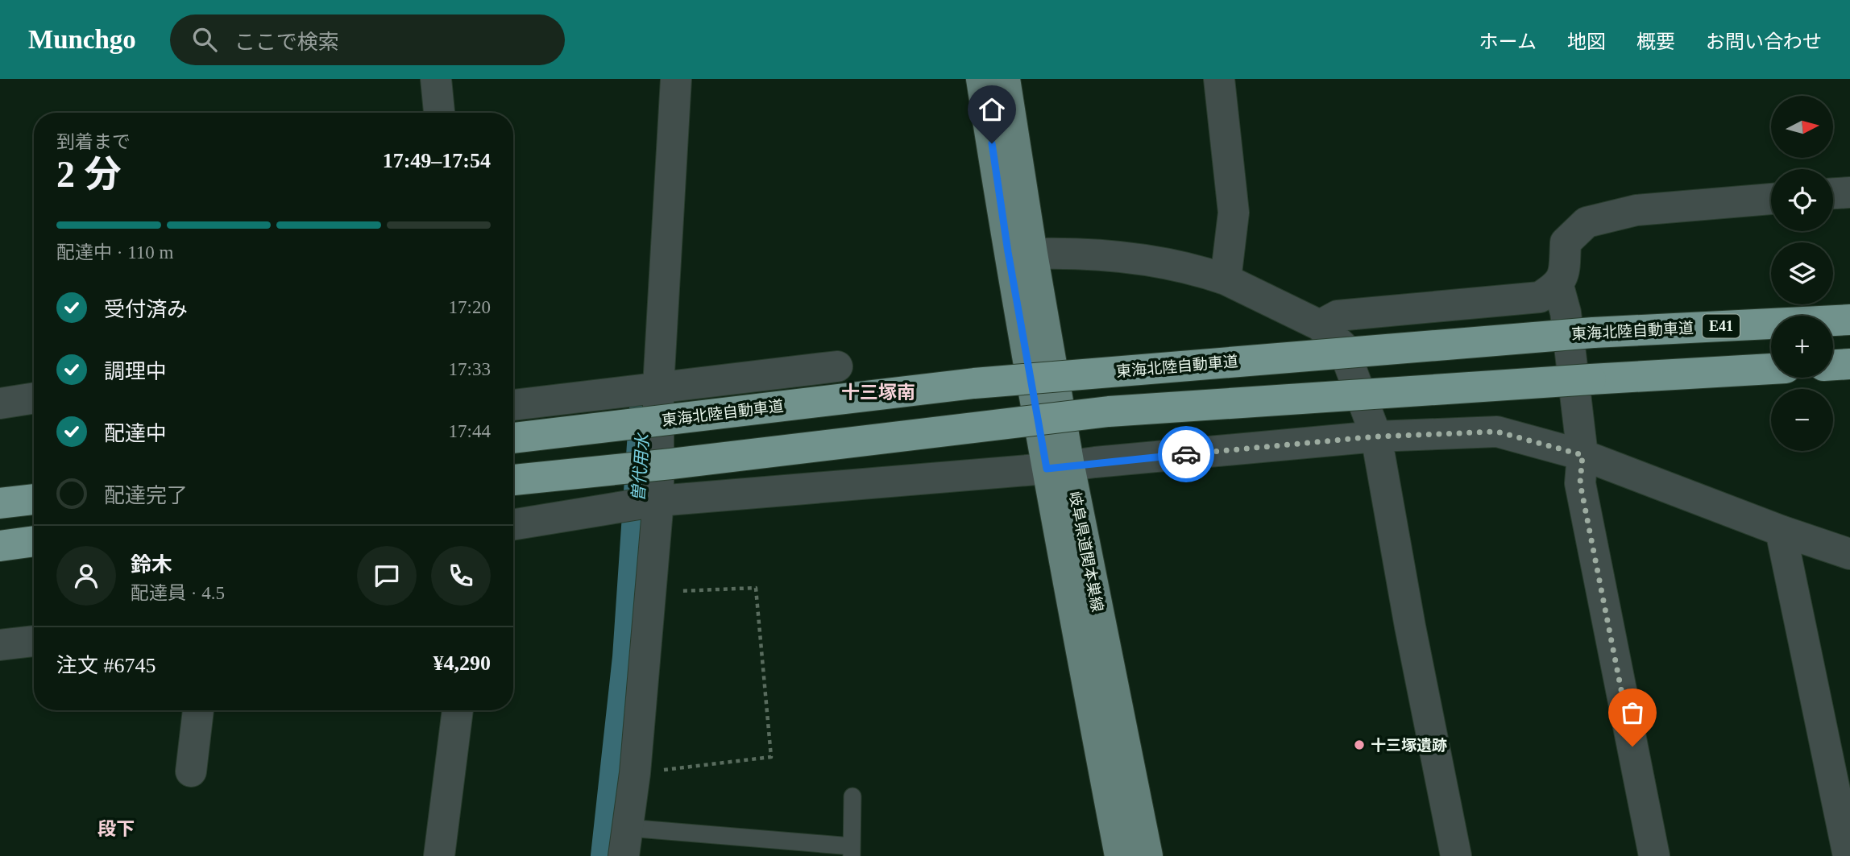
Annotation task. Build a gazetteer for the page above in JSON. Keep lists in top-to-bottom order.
{
  "streets": {
    "highway": ["E41", "東海北陸自動車道"],
    "main road": ["岐阜県道関本巣線"]
  },
  "districts": ["十三塚南", "段下"],
  "water": ["曽代用水"],
  "places": ["十三塚遺跡"],
  "north": "right",
  "page": {
    "header": "Munchgo",
    "search": "ここで検索",
    "nav": [
      "ホーム",
      "地図",
      "概要",
      "お問い合わせ"
    ],
    "map_buttons": ["+", "−"],
    "heading": ["2 分", "到着まで", "17:49–17:54"],
    "panel": [
      "鈴木",
      "配達員 · 4.5",
      "注文 #6745",
      "¥4,290"
    ],
    "bar": "配達中 · 110 m",
    "list": [
      ["受付済み", "17:20"],
      ["調理中", "17:33"],
      ["配達中", "17:44"],
      "配達完了"
    ]
  }
}
